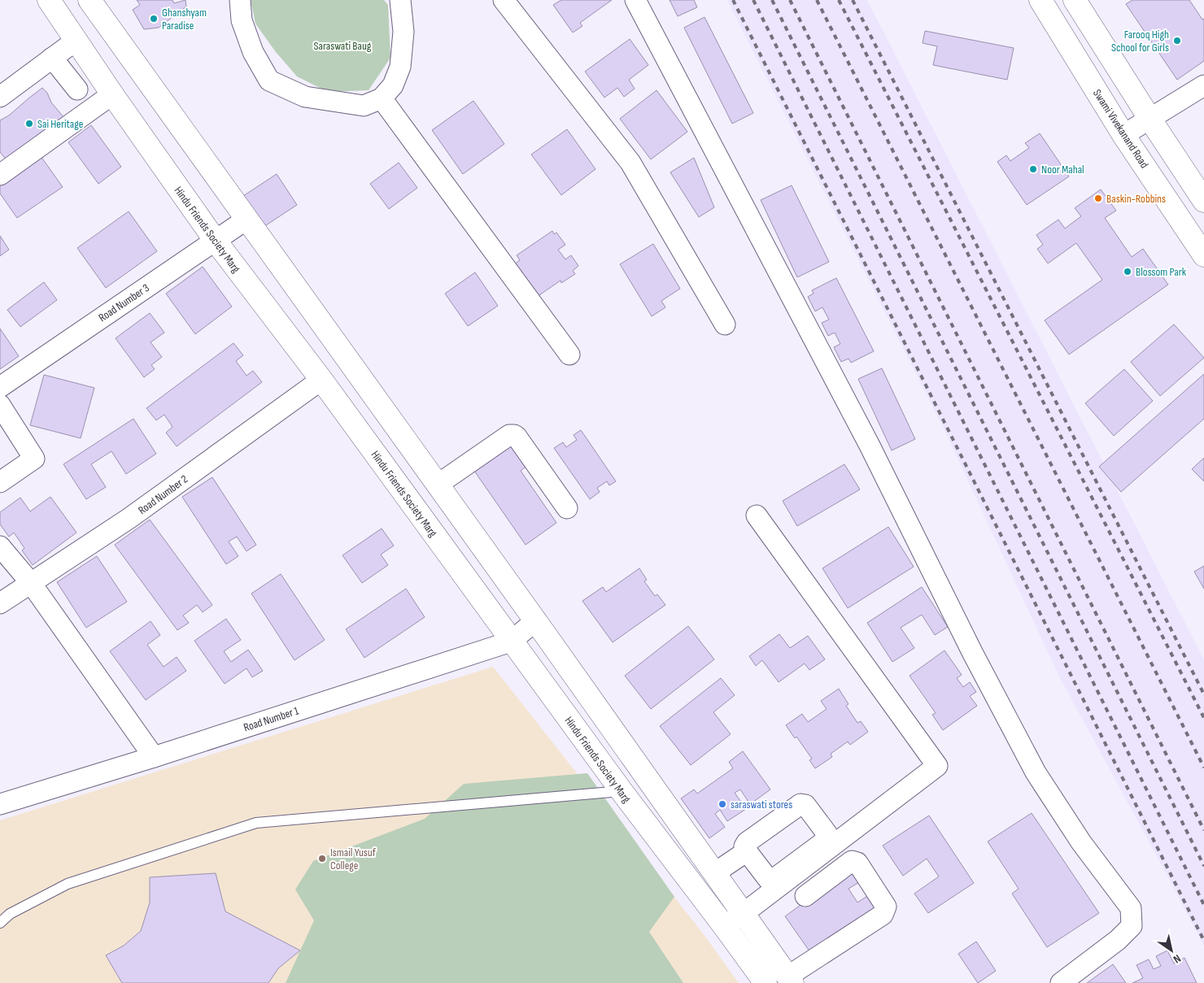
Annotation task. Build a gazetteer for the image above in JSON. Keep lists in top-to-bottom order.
{
  "streets": {
    "street": [
      "Swami Vivekanand Road",
      "Hindu Friends Society Marg",
      "Road Number 3",
      "Road Number 2",
      "Road Number 1"
    ]
  },
  "crossings": [
    ["Hindu Friends Society Marg", "Road Number 3"],
    ["Hindu Friends Society Marg", "Road Number 2"],
    ["Hindu Friends Society Marg", "Road Number 1"]
  ],
  "parks": ["Saraswati Baug"],
  "places": [
    "Ghanshyam Paradise",
    "Farooq High School for Girls",
    "Sai Heritage",
    "Noor Mahal",
    "Baskin-Robbins",
    "Blossom Park",
    "saraswati stores",
    "Ismail Yusuf College"
  ],
  "north": "bottom right"
}
